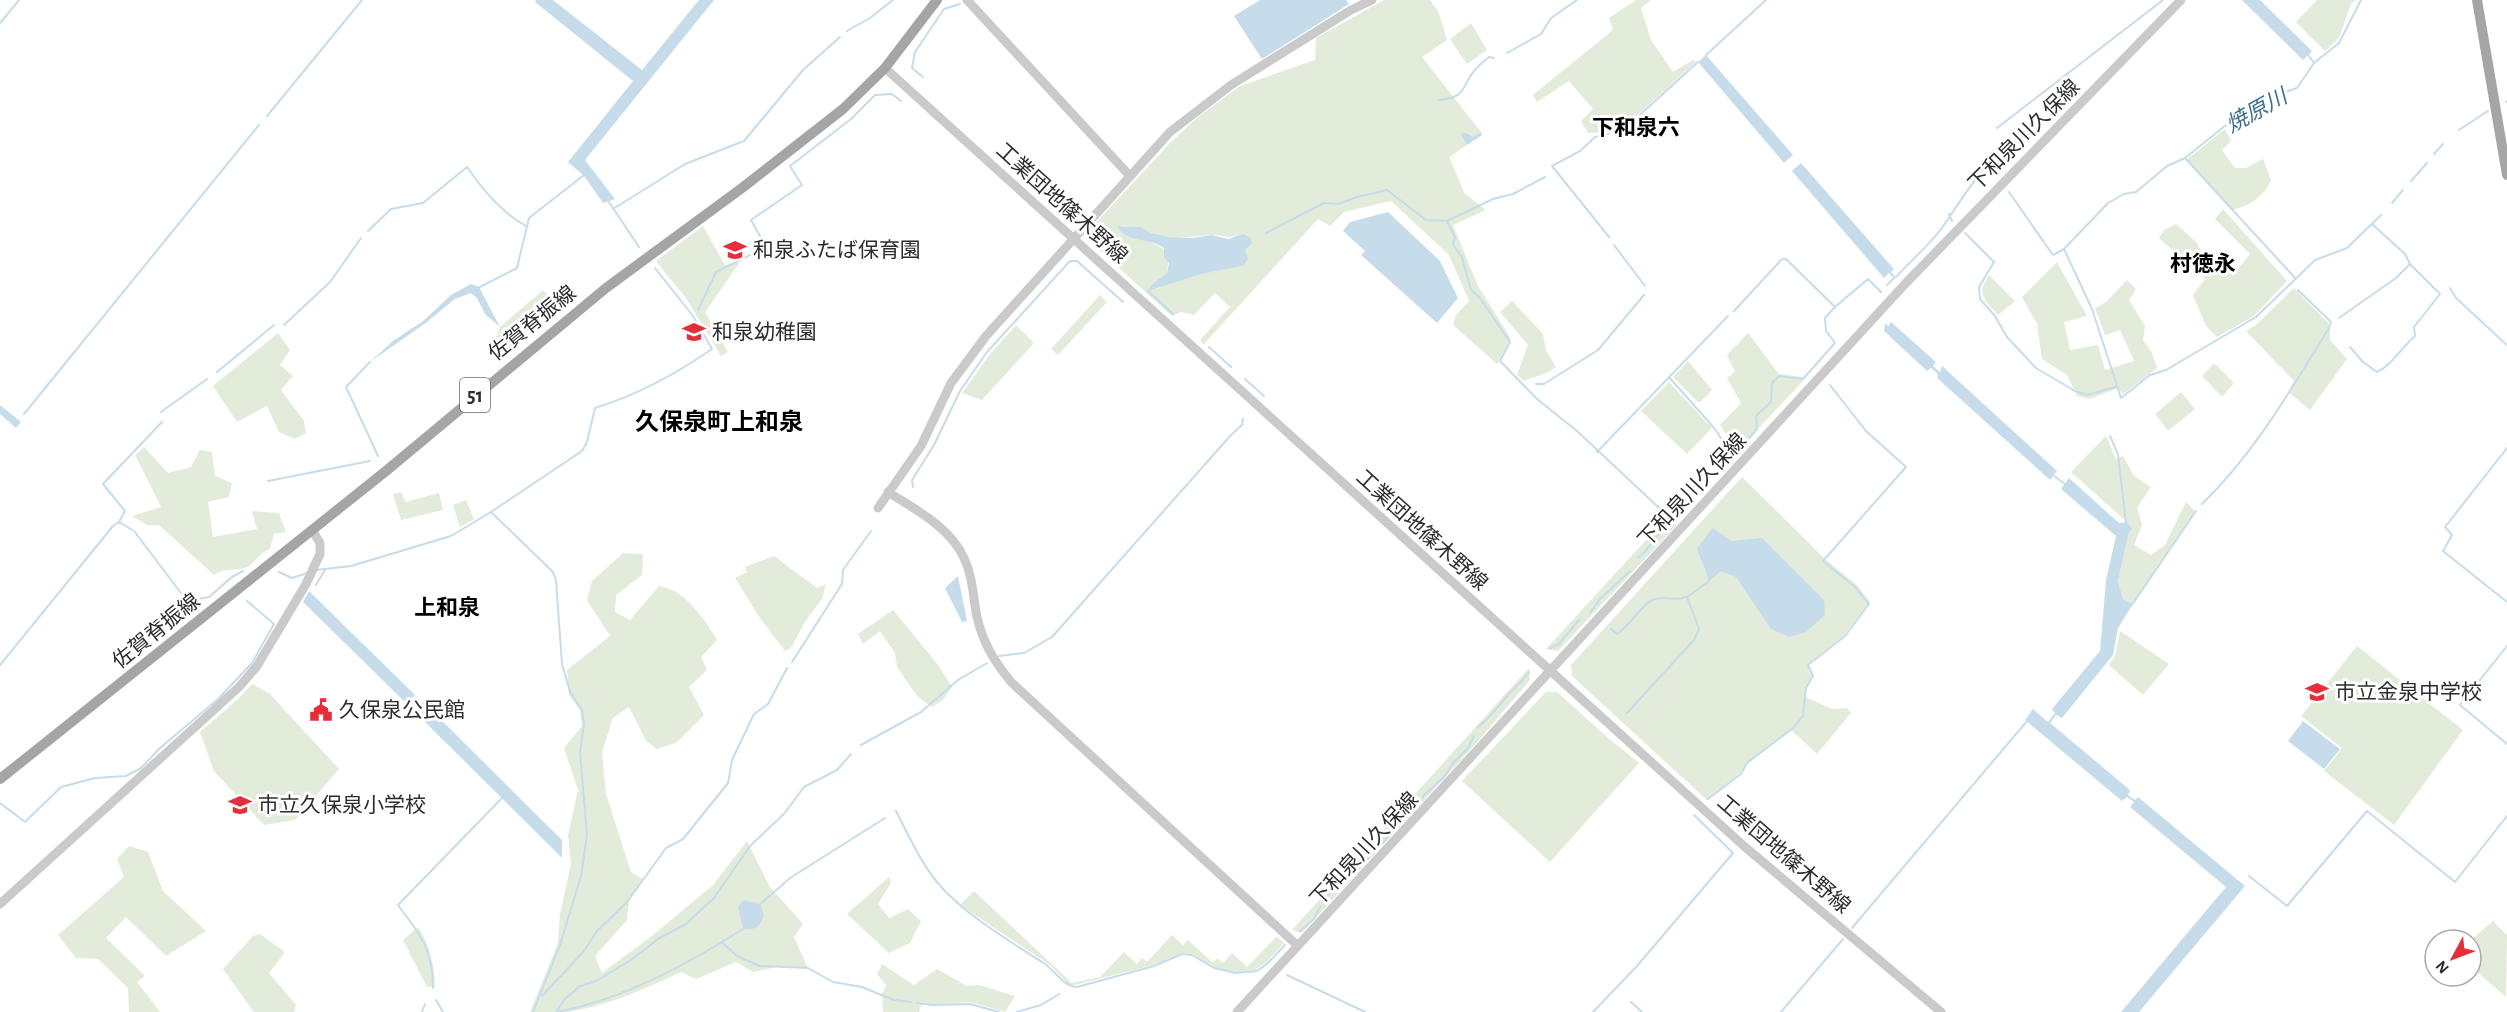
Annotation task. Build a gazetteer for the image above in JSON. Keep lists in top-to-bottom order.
{
  "streets": {
    "main road": ["佐賀脊振線", "51"],
    "street": ["下和泉川久保線", "工業団地篠木野線"]
  },
  "crossings": [
    ["下和泉川久保線", "工業団地篠木野線"],
    ["工業団地篠木野線", "佐賀脊振線"]
  ],
  "districts": [
    "下和泉六",
    "村徳永",
    "久保泉町上和泉",
    "上和泉"
  ],
  "water": ["焼原川"],
  "places": {
    "school or university": [
      "和泉ふたば保育園",
      "和泉幼稚園",
      "市立金泉中学校",
      "市立久保泉小学校"
    ],
    "public building": ["久保泉公民館"]
  },
  "north": "bottom left"
}
